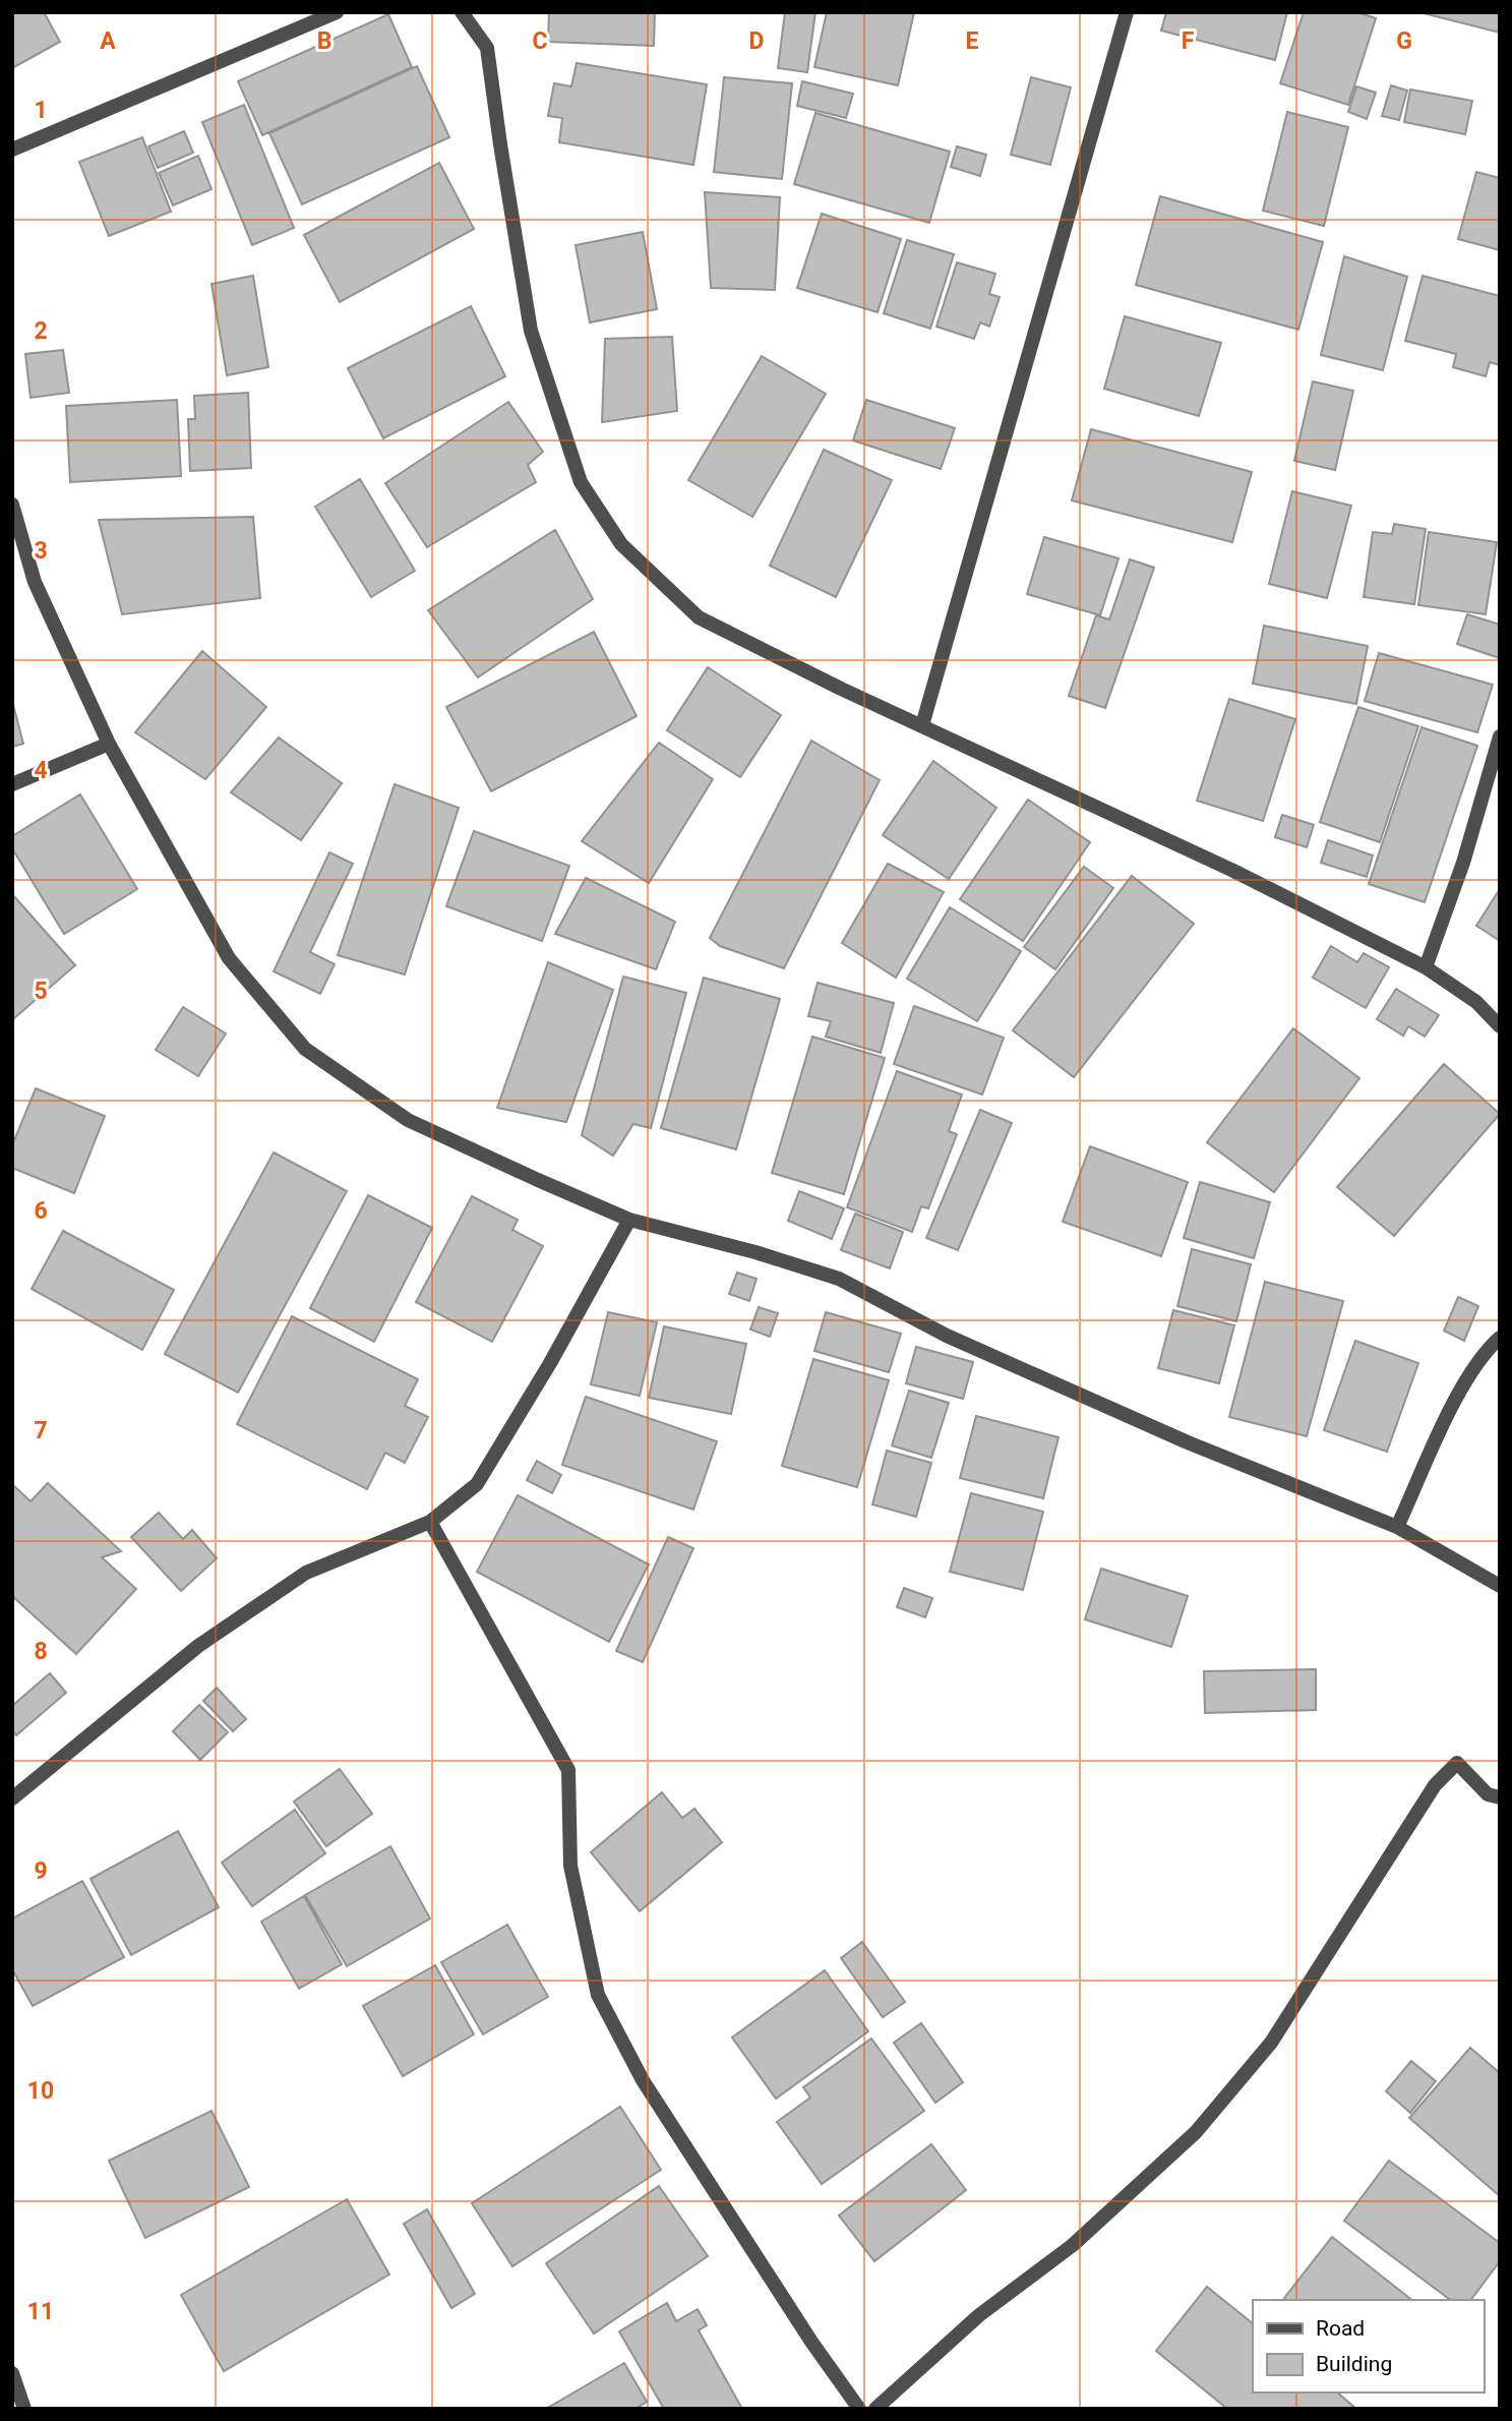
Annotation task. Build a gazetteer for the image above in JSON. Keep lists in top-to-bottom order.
{
  "legend": ["Road", "Building"],
  "grid": {
    "columns": [
      "A",
      "B",
      "C",
      "D",
      "E",
      "F",
      "G"
    ],
    "rows": [
      "1",
      "2",
      "3",
      "4",
      "5",
      "6",
      "7",
      "8",
      "9",
      "10",
      "11"
    ]
  }
}
